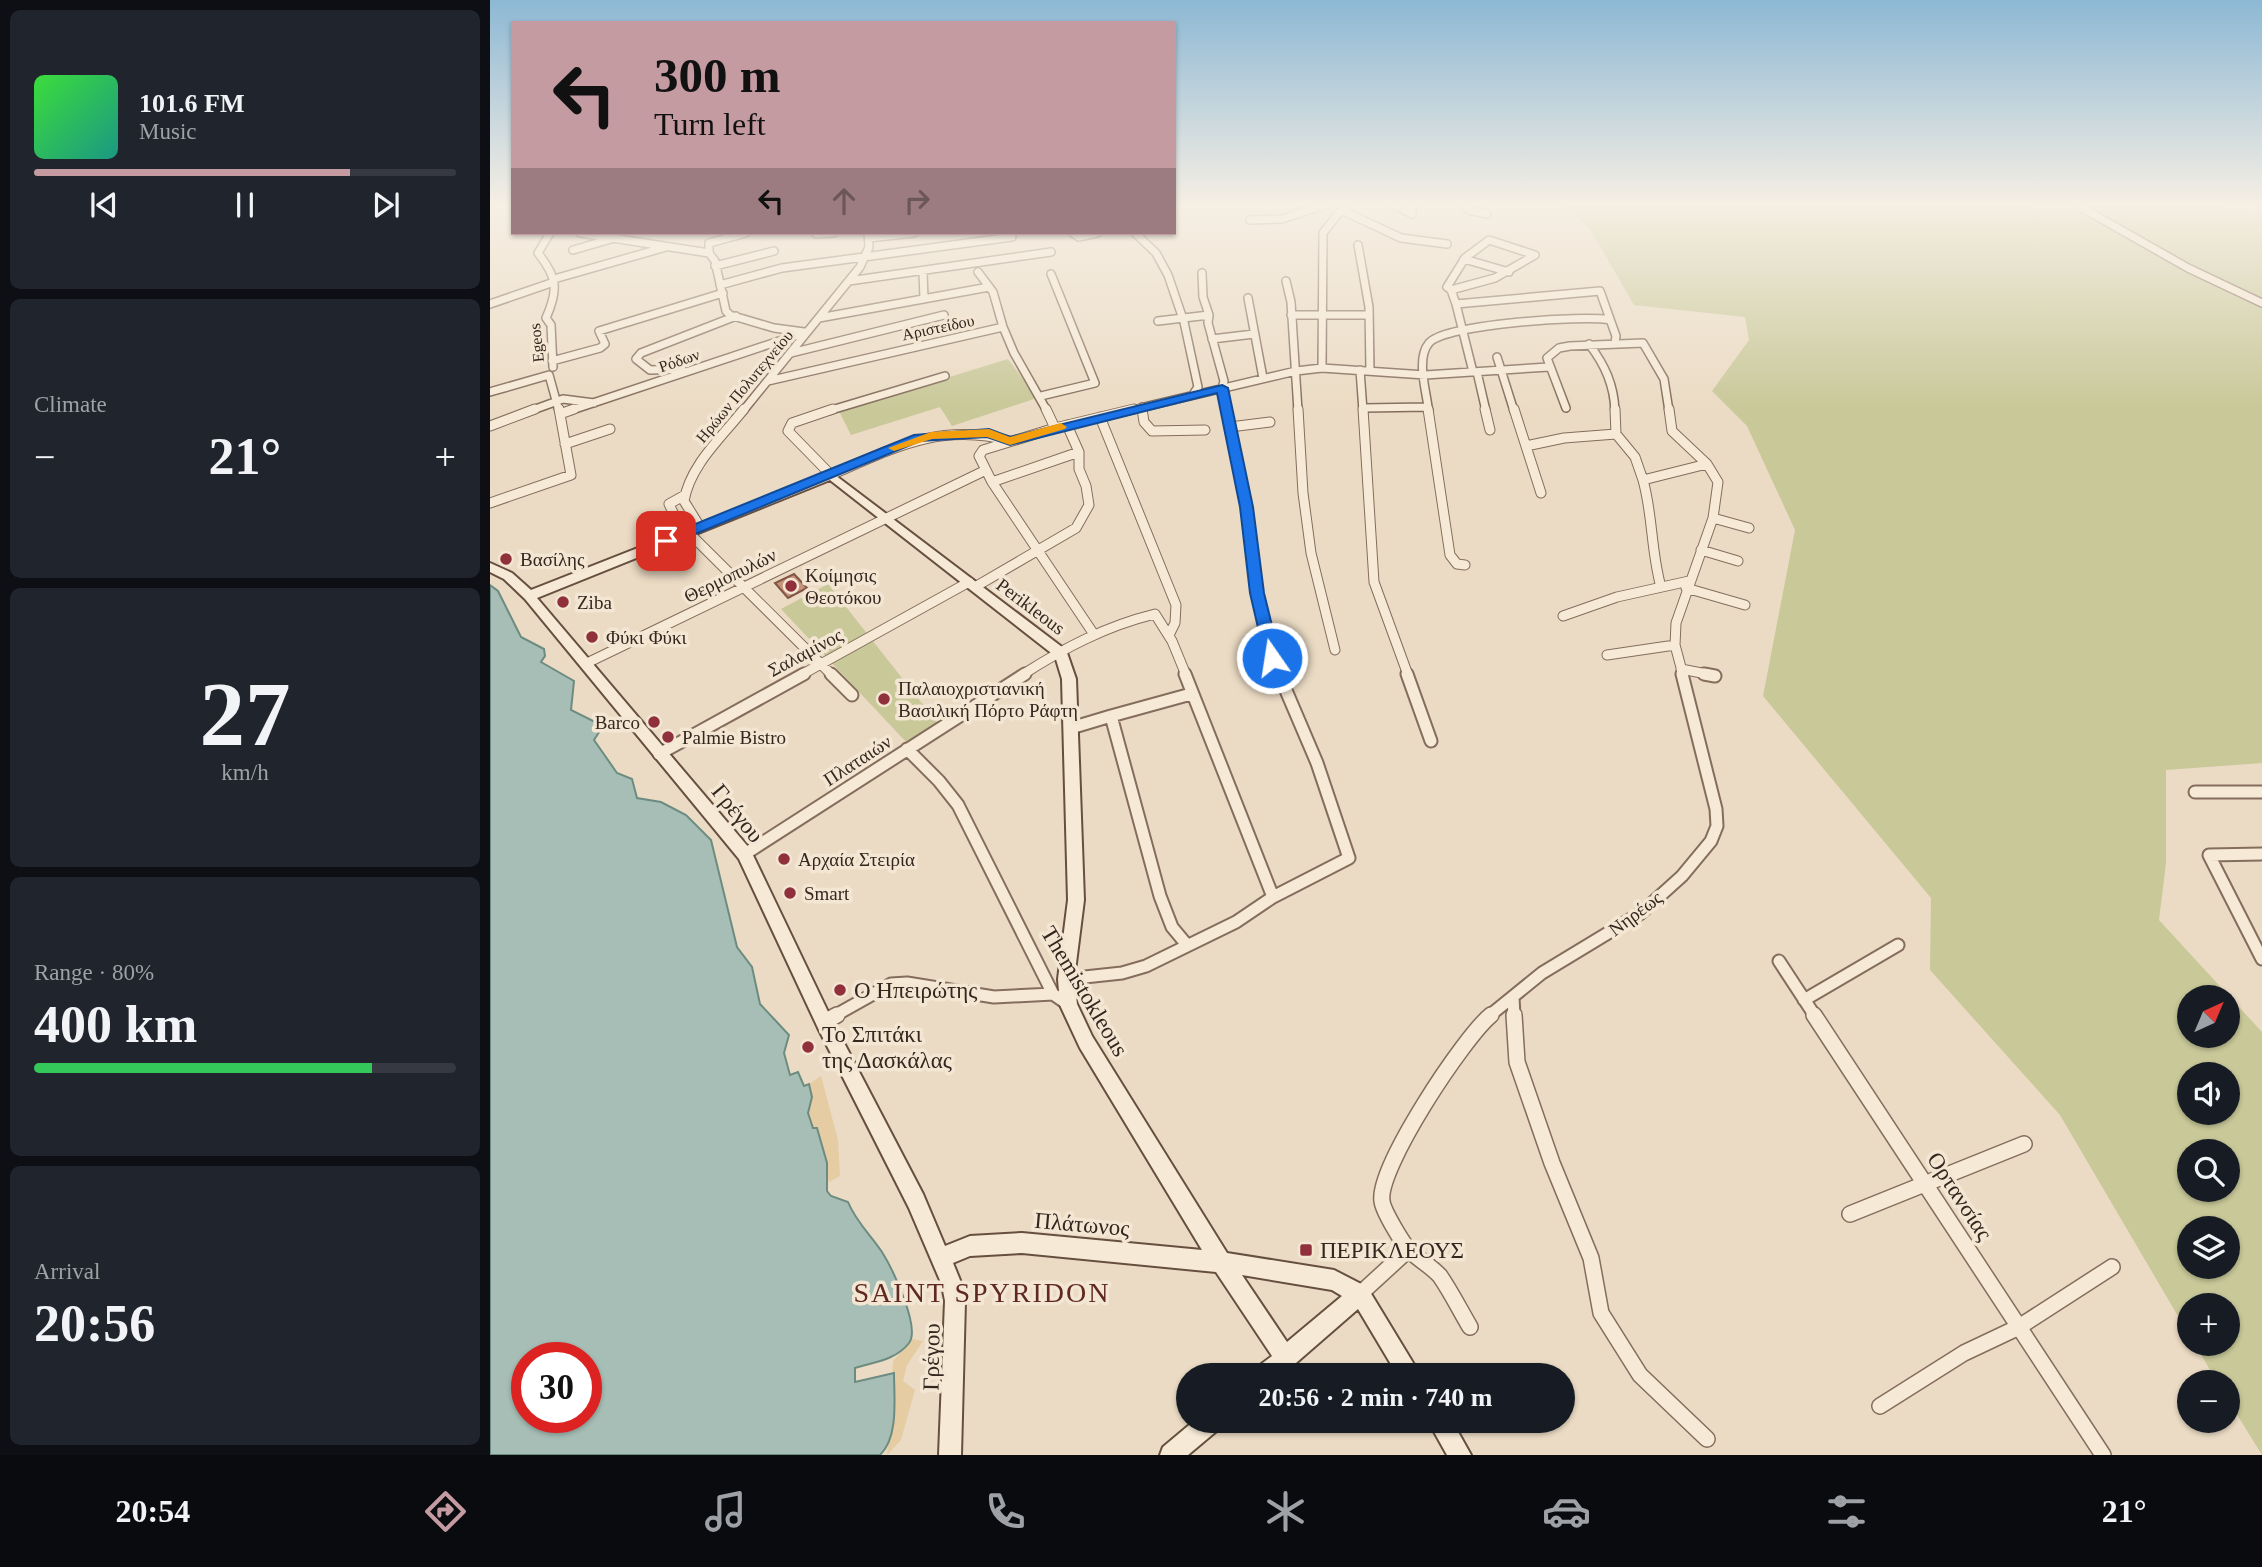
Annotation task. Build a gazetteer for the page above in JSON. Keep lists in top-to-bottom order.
{
  "streets": {
    "main road": [
      "Perikleous",
      "Γρέγου",
      "Themistokleous",
      "Πλάτωνος"
    ],
    "street": [
      "Αριστείδου",
      "Egeos",
      "Ρόδων",
      "Ηρώων Πολυτεχνείου",
      "Θερμοπυλών",
      "Σαλαμίνος",
      "Πλαταιών",
      "Νηρέως",
      "Ορτανσίας"
    ]
  },
  "crossings": [
    ["Αριστείδου", "Ηρώων Πολυτεχνείου"],
    ["Ρόδων", "Ηρώων Πολυτεχνείου"],
    ["Θερμοπυλών", "Perikleous"],
    ["Θερμοπυλών", "Γρέγου"],
    ["Perikleous", "Σαλαμίνος"],
    ["Perikleous", "Πλαταιών"],
    ["Perikleous", "Themistokleous"],
    ["Σαλαμίνος", "Γρέγου"],
    ["Πλαταιών", "Γρέγου"],
    ["Πλαταιών", "Themistokleous"],
    ["Γρέγου", "Πλάτωνος"],
    ["Themistokleous", "Πλάτωνος"]
  ],
  "districts": ["SAINT SPYRIDON"],
  "places": {
    "other": [
      "Βασίλης",
      "Κοίμησις Θεοτόκου",
      "Ziba",
      "Φύκι Φύκι",
      "Παλαιοχριστιανική Βασιλική Πόρτο Ράφτη",
      "Barco",
      "Palmie Bistro",
      "Αρχαία Στειρία",
      "Smart",
      "Ο Ηπειρώτης",
      "Το Σπιτάκι της Δασκάλας"
    ],
    "transit": ["ΠΕΡΙΚΛΕΟΥΣ"]
  },
  "north": "top right",
  "page": {
    "turn": ["300 m", "Turn left"],
    "song": ["101.6 FM", "Music"],
    "tile": [
      "Climate",
      ["27", "km/h"],
      ["Range · 80%", "400 km"],
      ["Arrival", "20:56"]
    ],
    "heat": ["−", "21°", "+"],
    "map_buttons": ["+", "−"],
    "limit": "30",
    "trip": "20:56 · 2 min · 740 m",
    "tabs": ["20:54", "21°"]
  }
}
